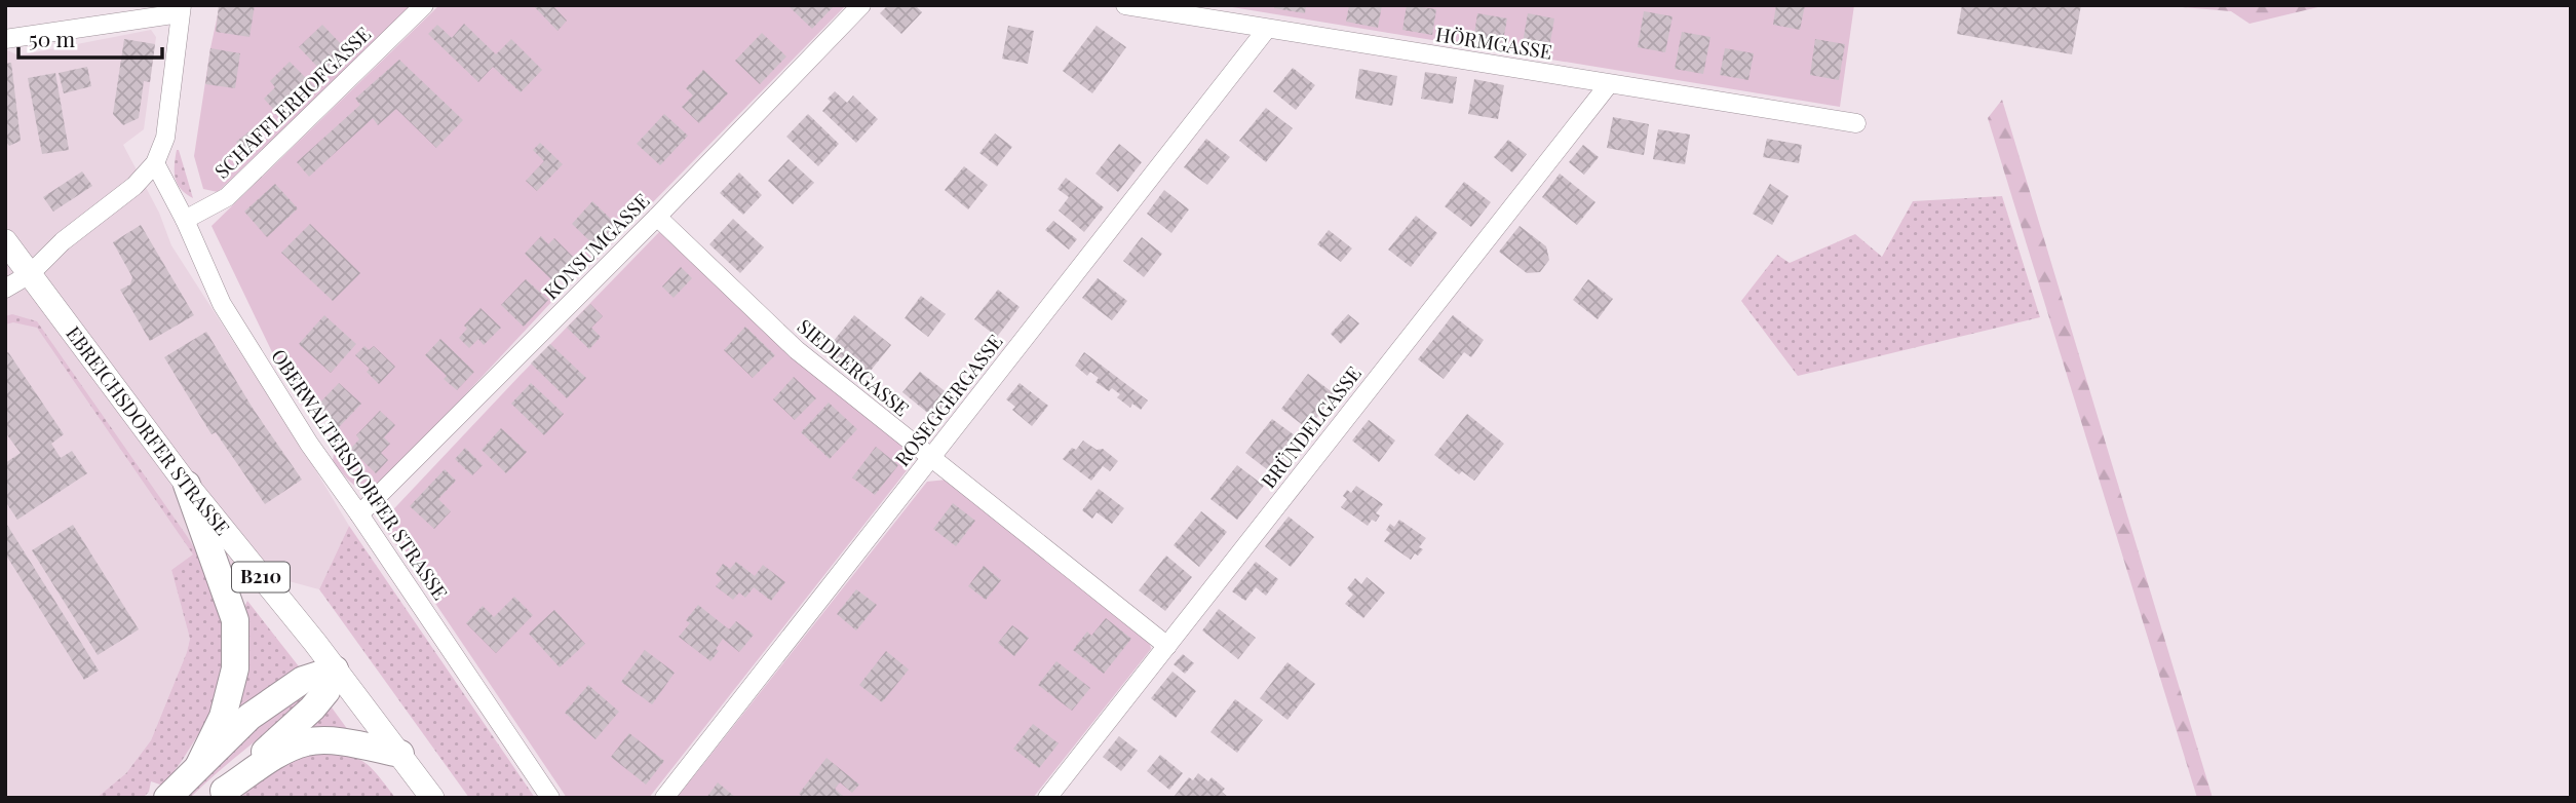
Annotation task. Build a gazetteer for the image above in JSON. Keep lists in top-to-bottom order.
{
  "streets": {
    "main road": ["EBREICHSDORFER STRASSE", "B210"],
    "street": [
      "HÖRMGASSE",
      "SCHAFFLERHOFGASSE",
      "KONSUMGASSE",
      "SIEDLERGASSE",
      "ROSEGGERGASSE",
      "BRÜNDELGASSE",
      "OBERWALTERSDORFER STRASSE"
    ]
  },
  "crossings": [
    ["HÖRMGASSE", "ROSEGGERGASSE"],
    ["HÖRMGASSE", "BRÜNDELGASSE"],
    ["SCHAFFLERHOFGASSE", "OBERWALTERSDORFER STRASSE"],
    ["KONSUMGASSE", "SIEDLERGASSE"],
    ["KONSUMGASSE", "OBERWALTERSDORFER STRASSE"],
    ["SIEDLERGASSE", "ROSEGGERGASSE"],
    ["SIEDLERGASSE", "BRÜNDELGASSE"],
    ["EBREICHSDORFER STRASSE", "B210"]
  ],
  "scale_bar": "50 m"
}
